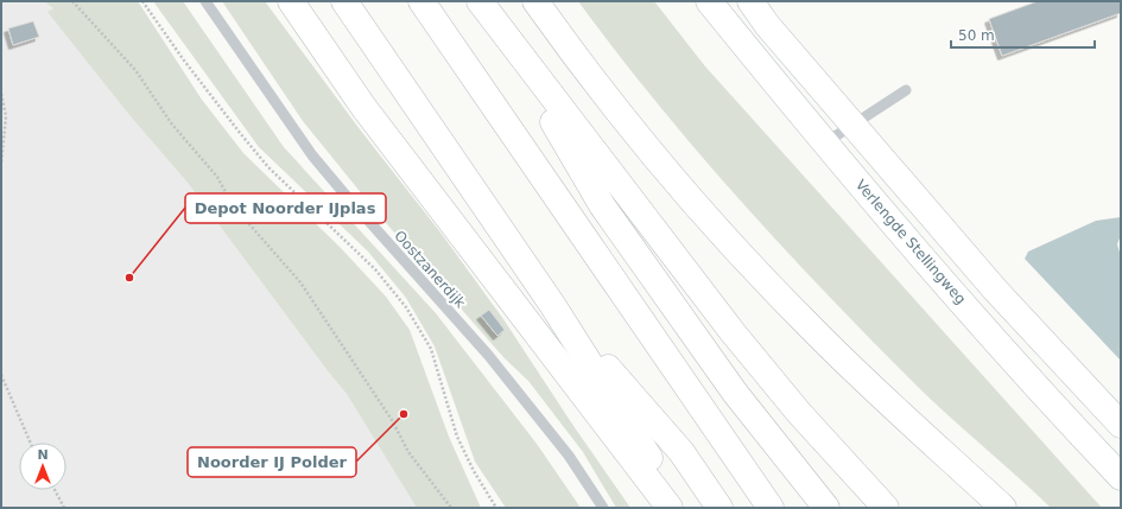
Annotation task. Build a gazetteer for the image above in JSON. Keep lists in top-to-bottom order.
{
  "streets": {
    "main road": ["Verlengde Stellingweg"],
    "lane": ["Oostzanerdijk"]
  },
  "places": ["Depot Noorder IJplas", "Noorder IJ Polder"],
  "scale_bar": "50 m",
  "north": "top"
}
